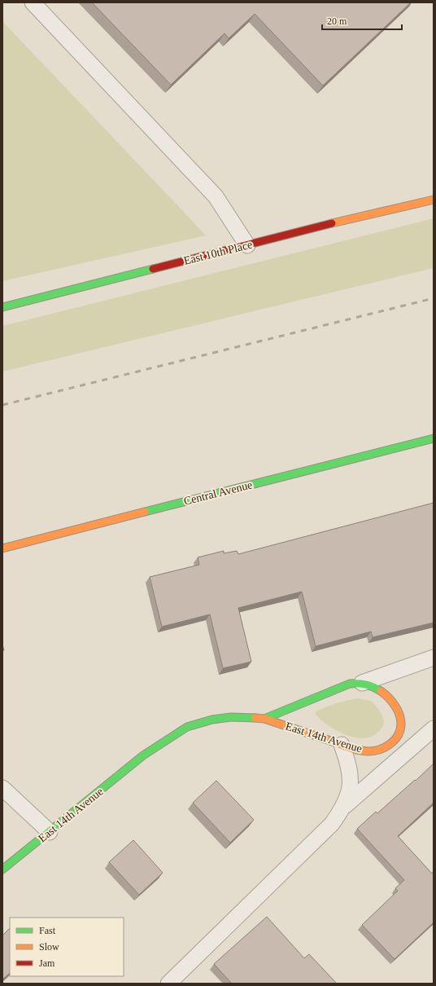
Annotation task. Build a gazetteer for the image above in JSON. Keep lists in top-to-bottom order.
{
  "streets": {
    "street": ["East 10th Place", "Central Avenue", "East 14th Avenue"]
  },
  "legend": ["Fast", "Slow", "Jam"],
  "scale_bar": "20 m"
}
